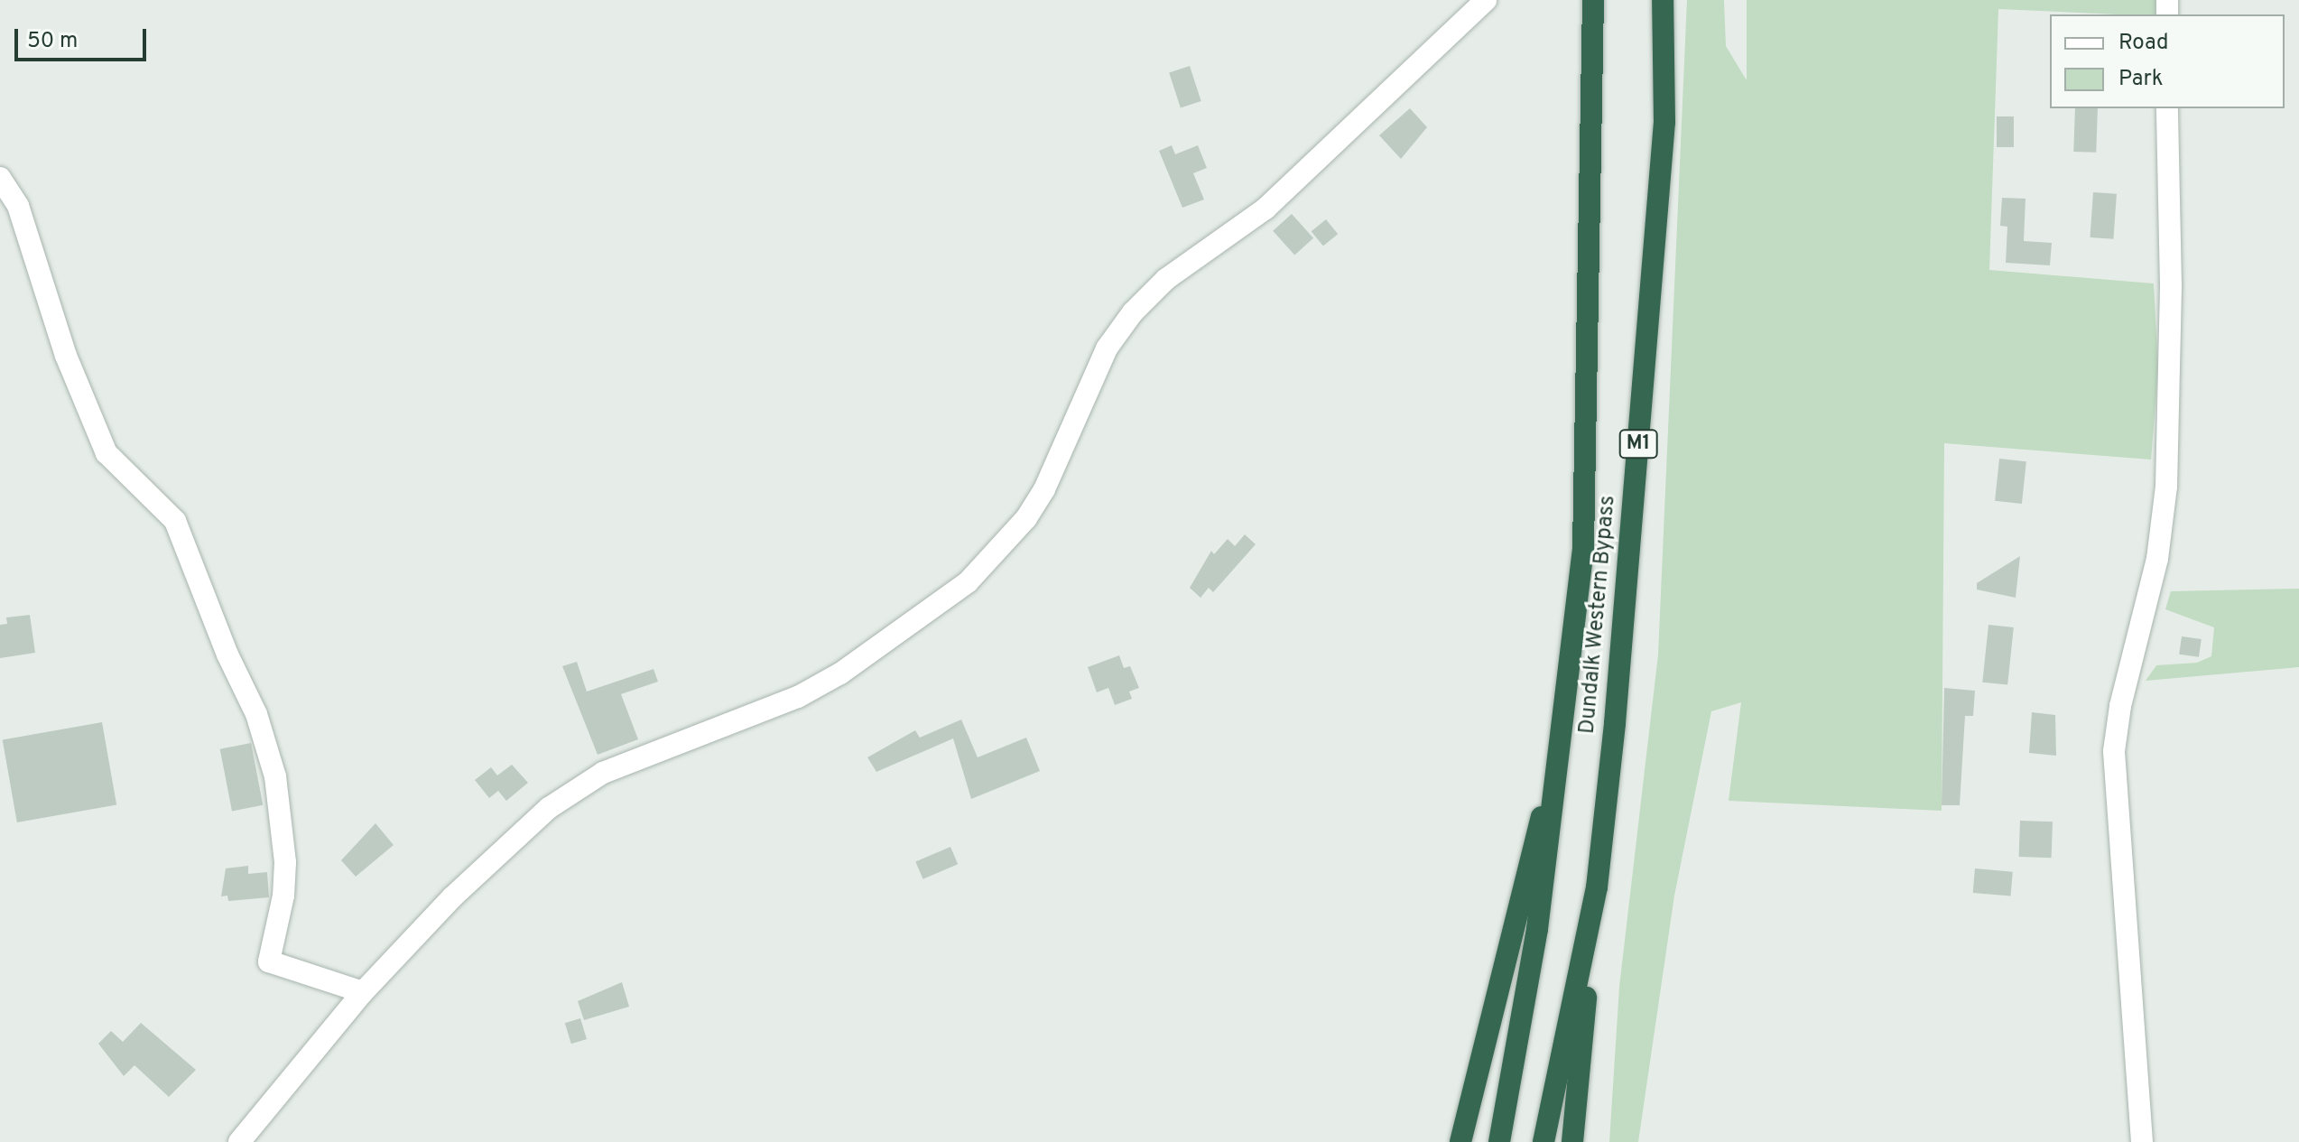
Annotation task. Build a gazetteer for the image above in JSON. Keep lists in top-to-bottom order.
{
  "streets": {
    "highway": ["M1", "Dundalk Western Bypass"]
  },
  "legend": ["Road", "Park"],
  "scale_bar": "50 m"
}
